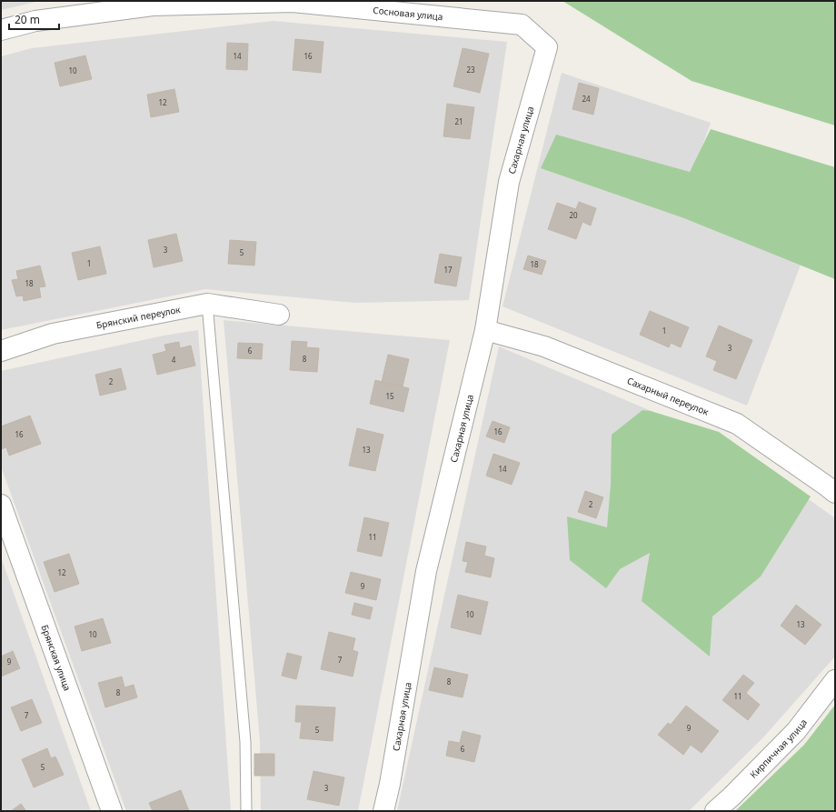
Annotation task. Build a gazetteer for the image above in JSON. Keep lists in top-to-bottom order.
{
  "streets": {
    "street": [
      "Сосновая улица",
      "Сахарная улица",
      "Брянский переулок",
      "Сахарный переулок",
      "Брянская улица",
      "Кирпичная улица"
    ]
  },
  "crossings": [
    ["Сосновая улица", "Сахарная улица"],
    ["Сахарная улица", "Сахарный переулок"]
  ],
  "house_numbers": [
    "14",
    "16",
    "23",
    "10",
    "24",
    "12",
    "21",
    "20",
    "3",
    "5",
    "1",
    "18",
    "17",
    "18",
    "1",
    "3",
    "6",
    "8",
    "4",
    "2",
    "15",
    "16",
    "16",
    "13",
    "14",
    "2",
    "11",
    "12",
    "9",
    "10",
    "13",
    "10",
    "7",
    "9",
    "8",
    "8",
    "11",
    "7",
    "9",
    "5",
    "6",
    "5",
    "3"
  ],
  "scale_bar": "20 m"
}
